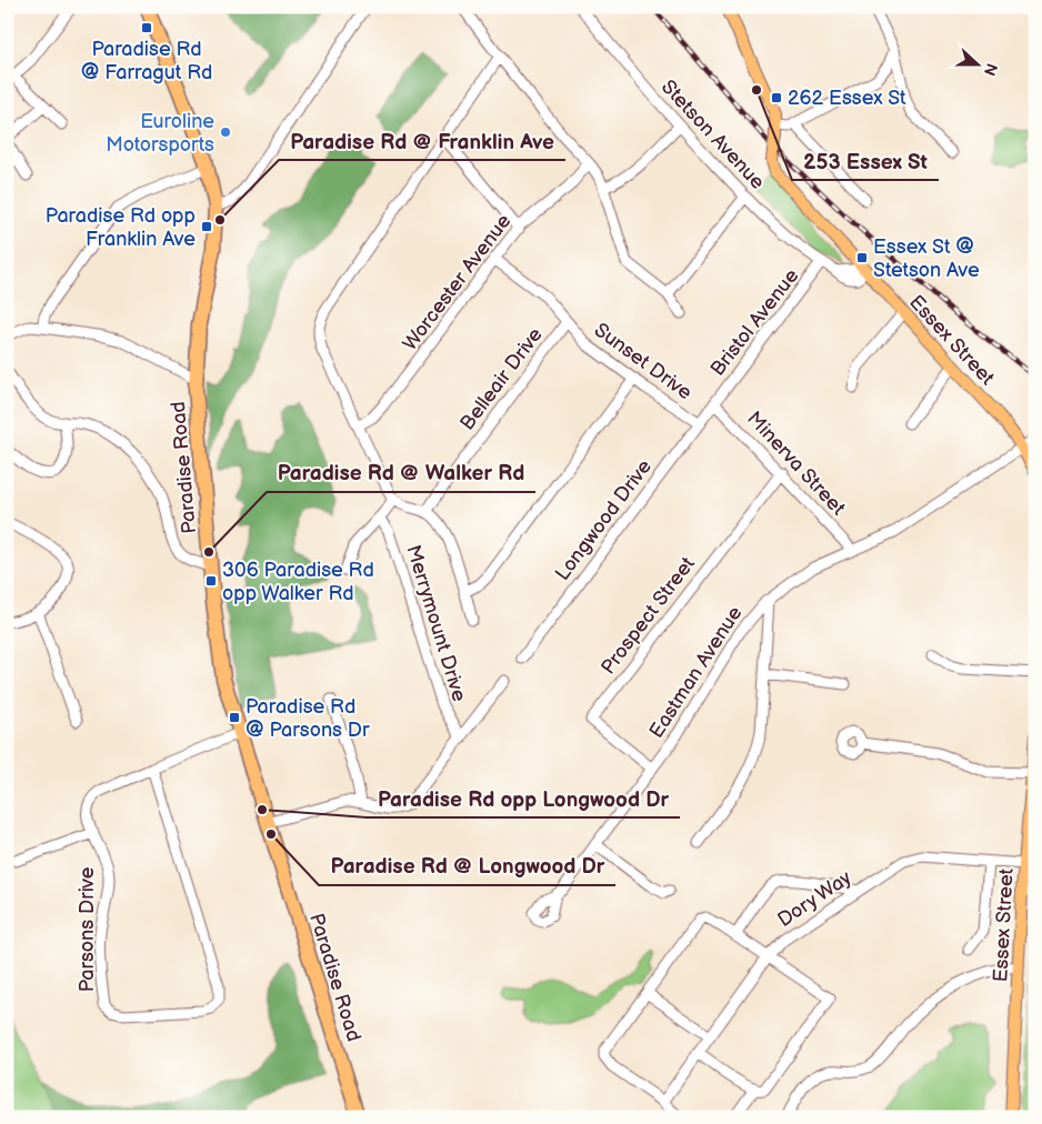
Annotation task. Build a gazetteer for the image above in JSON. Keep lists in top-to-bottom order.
{
  "streets": {
    "highway": ["Paradise Road"],
    "main road": ["Essex Street"],
    "street": [
      "Stetson Avenue",
      "Worcester Avenue",
      "Bristol Avenue",
      "Sunset Drive",
      "Belleair Drive",
      "Minerva Street",
      "Longwood Drive",
      "Prospect Street",
      "Merrymount Drive",
      "Eastman Avenue",
      "Dory Way",
      "Parsons Drive"
    ]
  },
  "crossings": [
    ["Stetson Avenue", "Bristol Avenue"],
    ["Stetson Avenue", "Essex Street"],
    ["Worcester Avenue", "Sunset Drive"],
    ["Bristol Avenue", "Minerva Street"],
    ["Bristol Avenue", "Longwood Drive"],
    ["Essex Street", "Eastman Avenue"],
    ["Essex Street", "Dory Way"],
    ["Sunset Drive", "Belleair Drive"],
    ["Sunset Drive", "Longwood Drive"],
    ["Minerva Street", "Longwood Drive"],
    ["Minerva Street", "Prospect Street"],
    ["Minerva Street", "Eastman Avenue"],
    ["Paradise Road", "Parsons Drive"],
    ["Prospect Street", "Eastman Avenue"]
  ],
  "places": {
    "transit": [
      "Paradise Rd @ Farragut Rd",
      "262 Essex St",
      "Paradise Rd opp Franklin Ave",
      "Essex St @ Stetson Ave",
      "306 Paradise Rd opp Walker Rd",
      "Paradise Rd @ Parsons Dr"
    ],
    "other": [
      "253 Essex St",
      "Euroline Motorsports",
      "Paradise Rd @ Franklin Ave",
      "Paradise Rd @ Walker Rd",
      "Paradise Rd opp Longwood Dr",
      "Paradise Rd @ Longwood Dr"
    ]
  },
  "north": "right"
}
